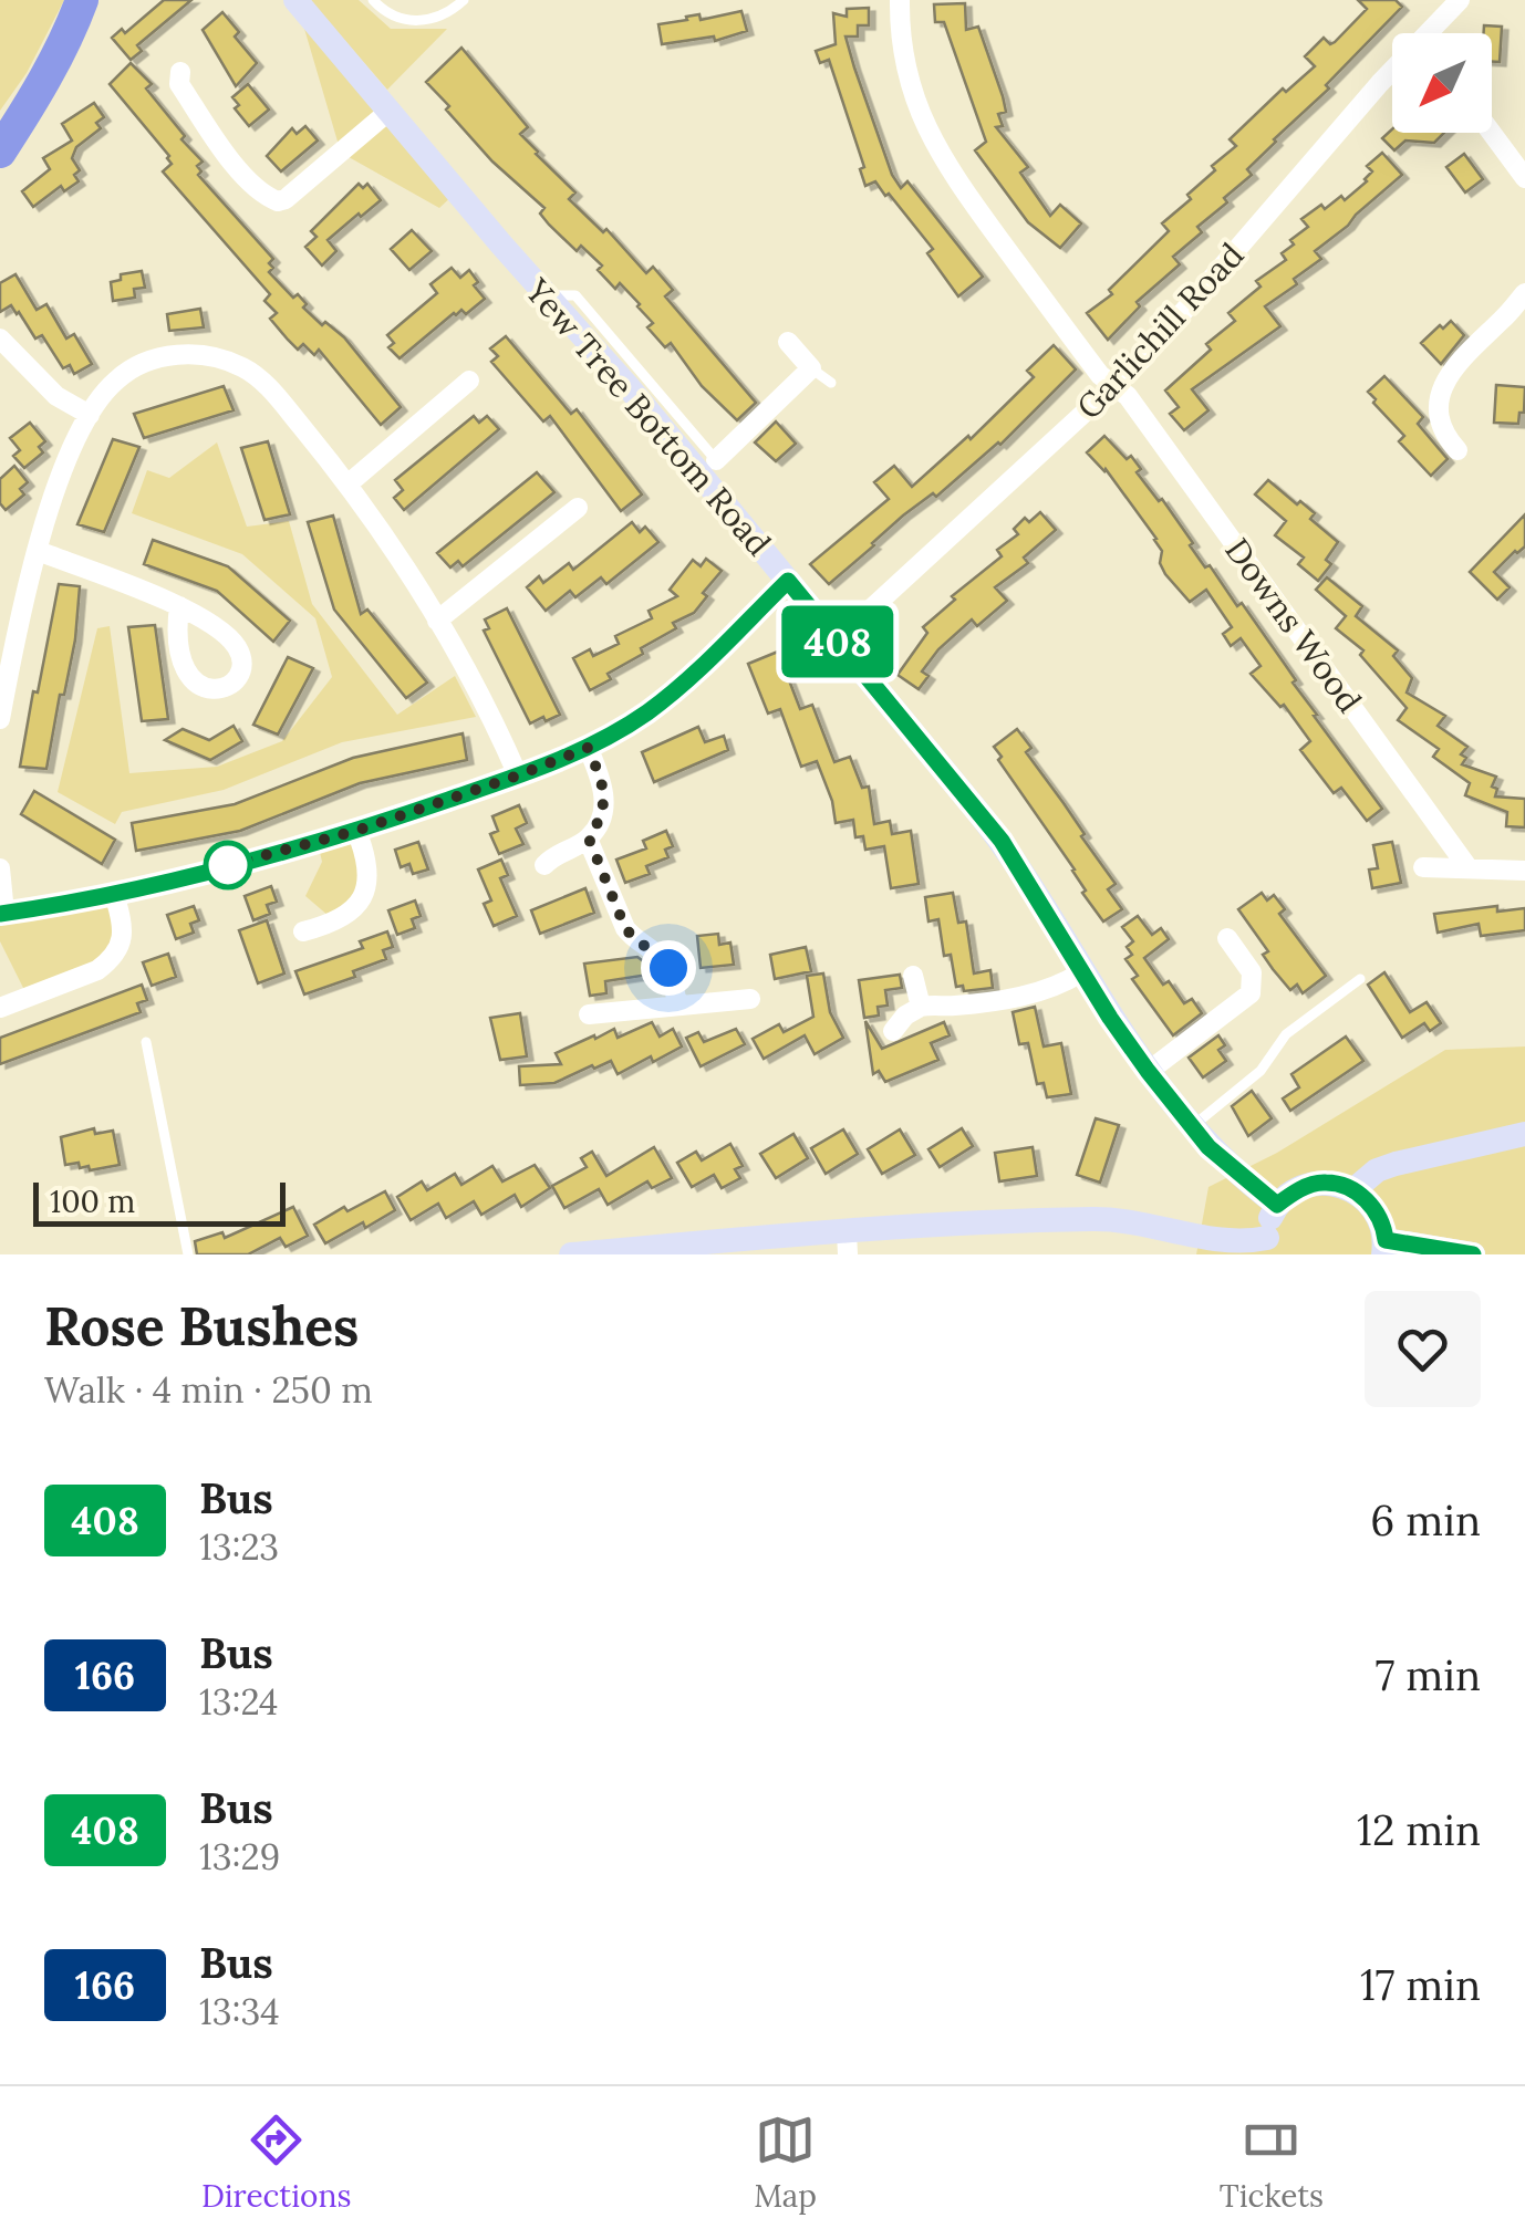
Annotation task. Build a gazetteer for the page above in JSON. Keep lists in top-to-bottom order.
{
  "streets": {
    "main road": ["Yew Tree Bottom Road"],
    "street": ["Garlichill Road", "Downs Wood"]
  },
  "crossings": [
    ["Garlichill Road", "Yew Tree Bottom Road"],
    ["Garlichill Road", "Downs Wood"]
  ],
  "lines": ["bus line 408"],
  "scale_bar": "100 m",
  "north": "bottom left",
  "page": {
    "on_map": "408",
    "scale": "100 m",
    "heading": ["Rose Bushes", "Walk · 4 min · 250 m"],
    "list": [
      {
        "mark": "408",
        "name": "Bus",
        "note": "13:23",
        "value": "6 min"
      },
      {
        "mark": "166",
        "name": "Bus",
        "note": "13:24",
        "value": "7 min"
      },
      {
        "mark": "408",
        "name": "Bus",
        "note": "13:29",
        "value": "12 min"
      },
      {
        "mark": "166",
        "name": "Bus",
        "note": "13:34",
        "value": "17 min"
      }
    ],
    "tabs": ["Directions", "Map", "Tickets"]
  }
}
